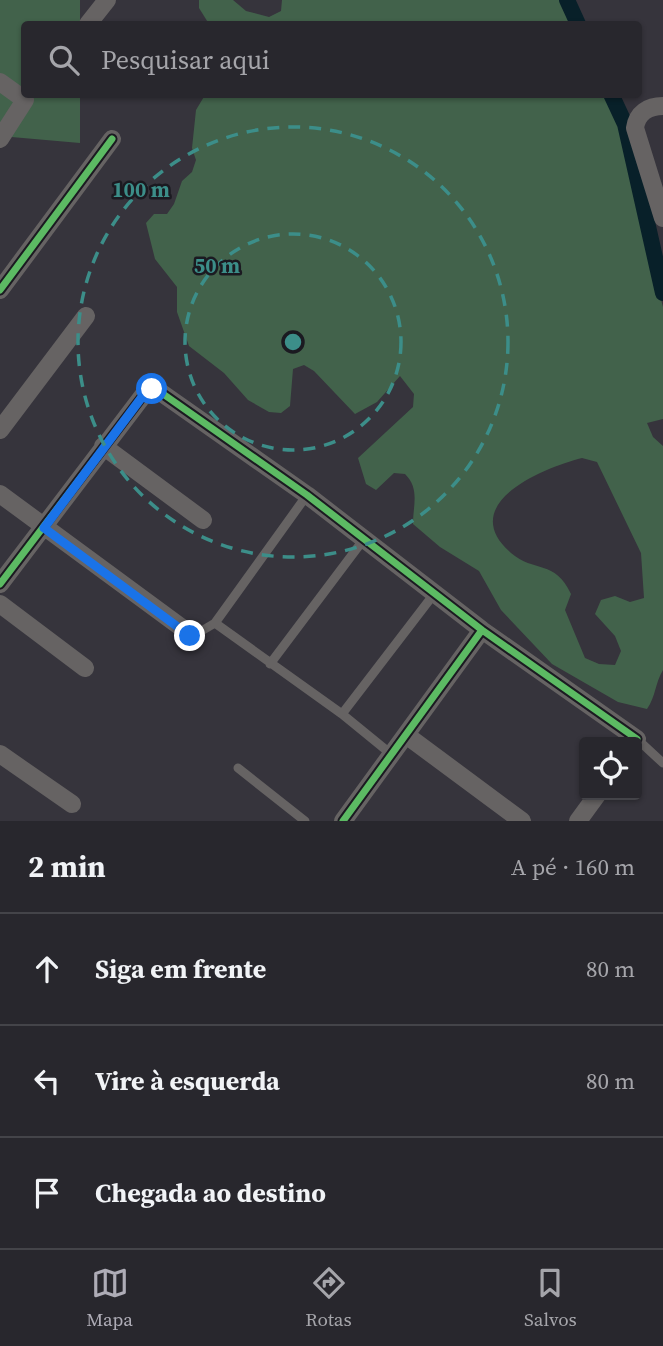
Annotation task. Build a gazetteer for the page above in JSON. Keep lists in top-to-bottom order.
{
  "page": {
    "search": "Pesquisar aqui",
    "heading": ["2 min", "A pé · 160 m"],
    "list": [
      ["Siga em frente", "80 m"],
      ["Vire à esquerda", "80 m"],
      "Chegada ao destino"
    ],
    "nav": ["Mapa", "Rotas", "Salvos"]
  },
  "rings": ["100 m", "50 m"]
}
